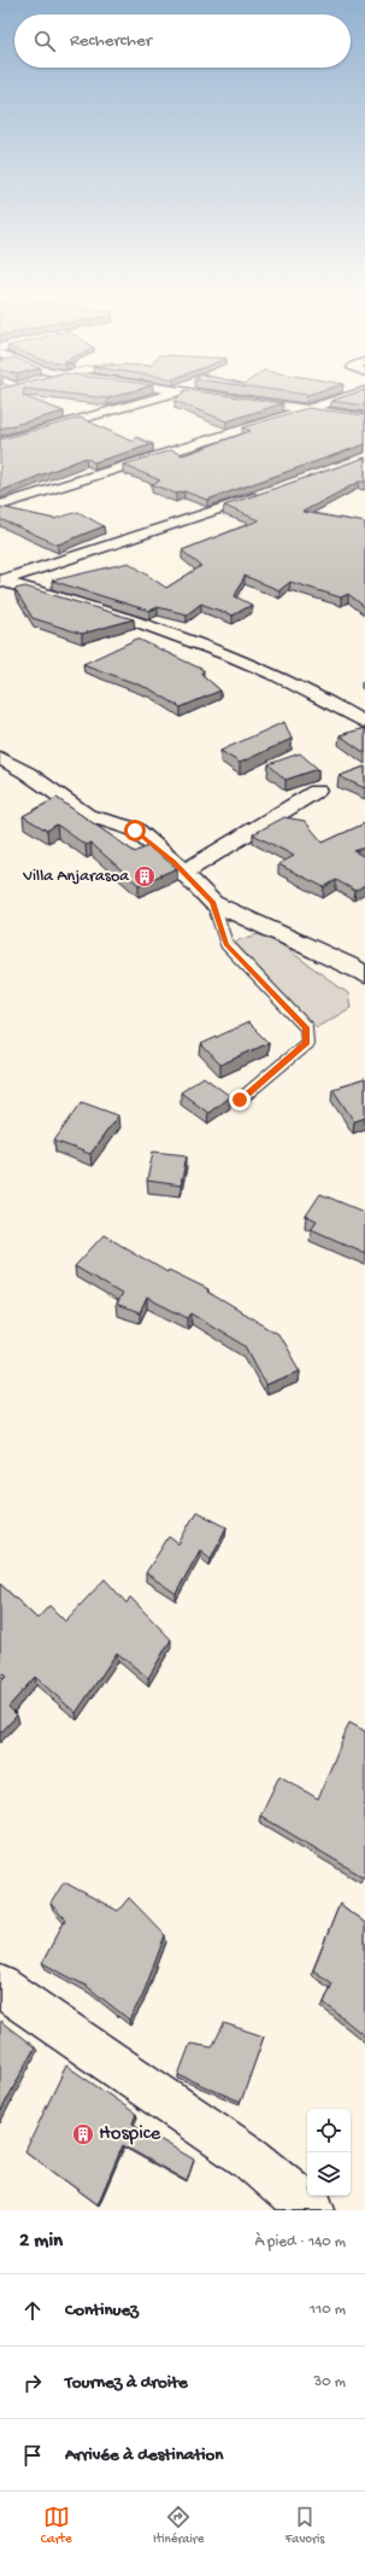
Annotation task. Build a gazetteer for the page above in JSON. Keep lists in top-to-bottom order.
{
  "places": {
    "building": ["Villa Anjarasoa", "Hospice"]
  },
  "page": {
    "search": "Rechercher",
    "heading": ["2 min", "À pied · 140 m"],
    "list": [
      ["Continuez", "110 m"],
      ["Tournez à droite", "30 m"],
      "Arrivée à destination"
    ],
    "nav": ["Carte", "Itinéraire", "Favoris"]
  }
}
